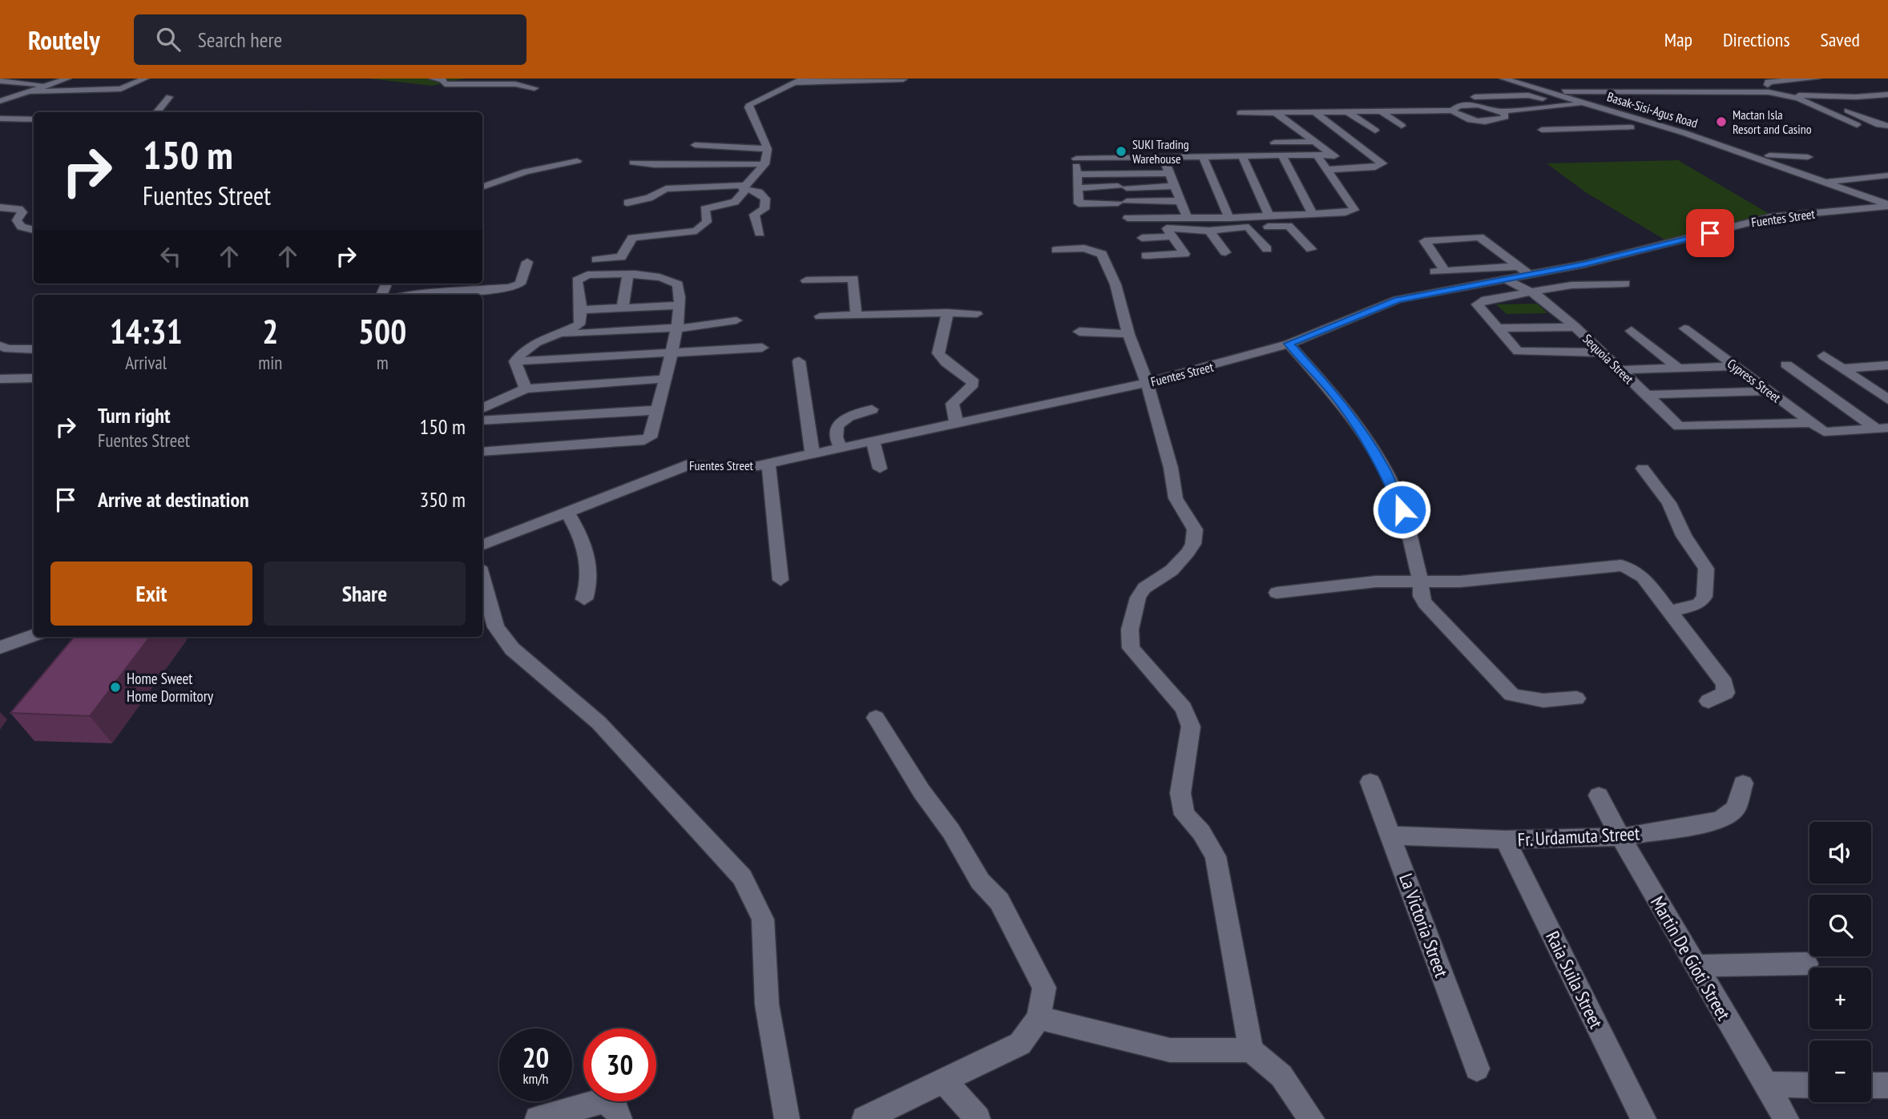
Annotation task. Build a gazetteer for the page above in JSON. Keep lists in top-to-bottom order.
{
  "streets": {
    "street": [
      "Basak-Sisi-Agus Road",
      "Fuentes Street",
      "Sequoia Street",
      "Cypress Street",
      "Fr. Urdamuta Street",
      "La Victoria Street",
      "Martin De Gioti Street",
      "Raia Suila Street"
    ]
  },
  "crossings": [
    ["Basak-Sisi-Agus Road", "Fuentes Street"],
    ["Fuentes Street", "Sequoia Street"],
    ["Sequoia Street", "Cypress Street"],
    ["Fr. Urdamuta Street", "La Victoria Street"],
    ["Fr. Urdamuta Street", "Martin De Gioti Street"],
    ["Fr. Urdamuta Street", "Raia Suila Street"]
  ],
  "places": ["Mactan Isla Resort and Casino", "SUKI Trading Warehouse", "Home Sweet Home Dormitory"],
  "page": {
    "header": "Routely",
    "search": "Search here",
    "nav": ["Map", "Directions", "Saved"],
    "turn": ["150 m", "Fuentes Street"],
    "eta": [
      "14:31",
      "Arrival",
      "2",
      "min",
      "500",
      "m"
    ],
    "list": [
      {
        "name": "Turn right",
        "note": "Fuentes Street",
        "value": "150 m"
      },
      {
        "name": "Arrive at destination",
        "value": "350 m"
      }
    ],
    "buttons": ["Exit", "Share"],
    "map_buttons": ["+", "−"],
    "speed": "20 km/h",
    "limit": "30"
  }
}
